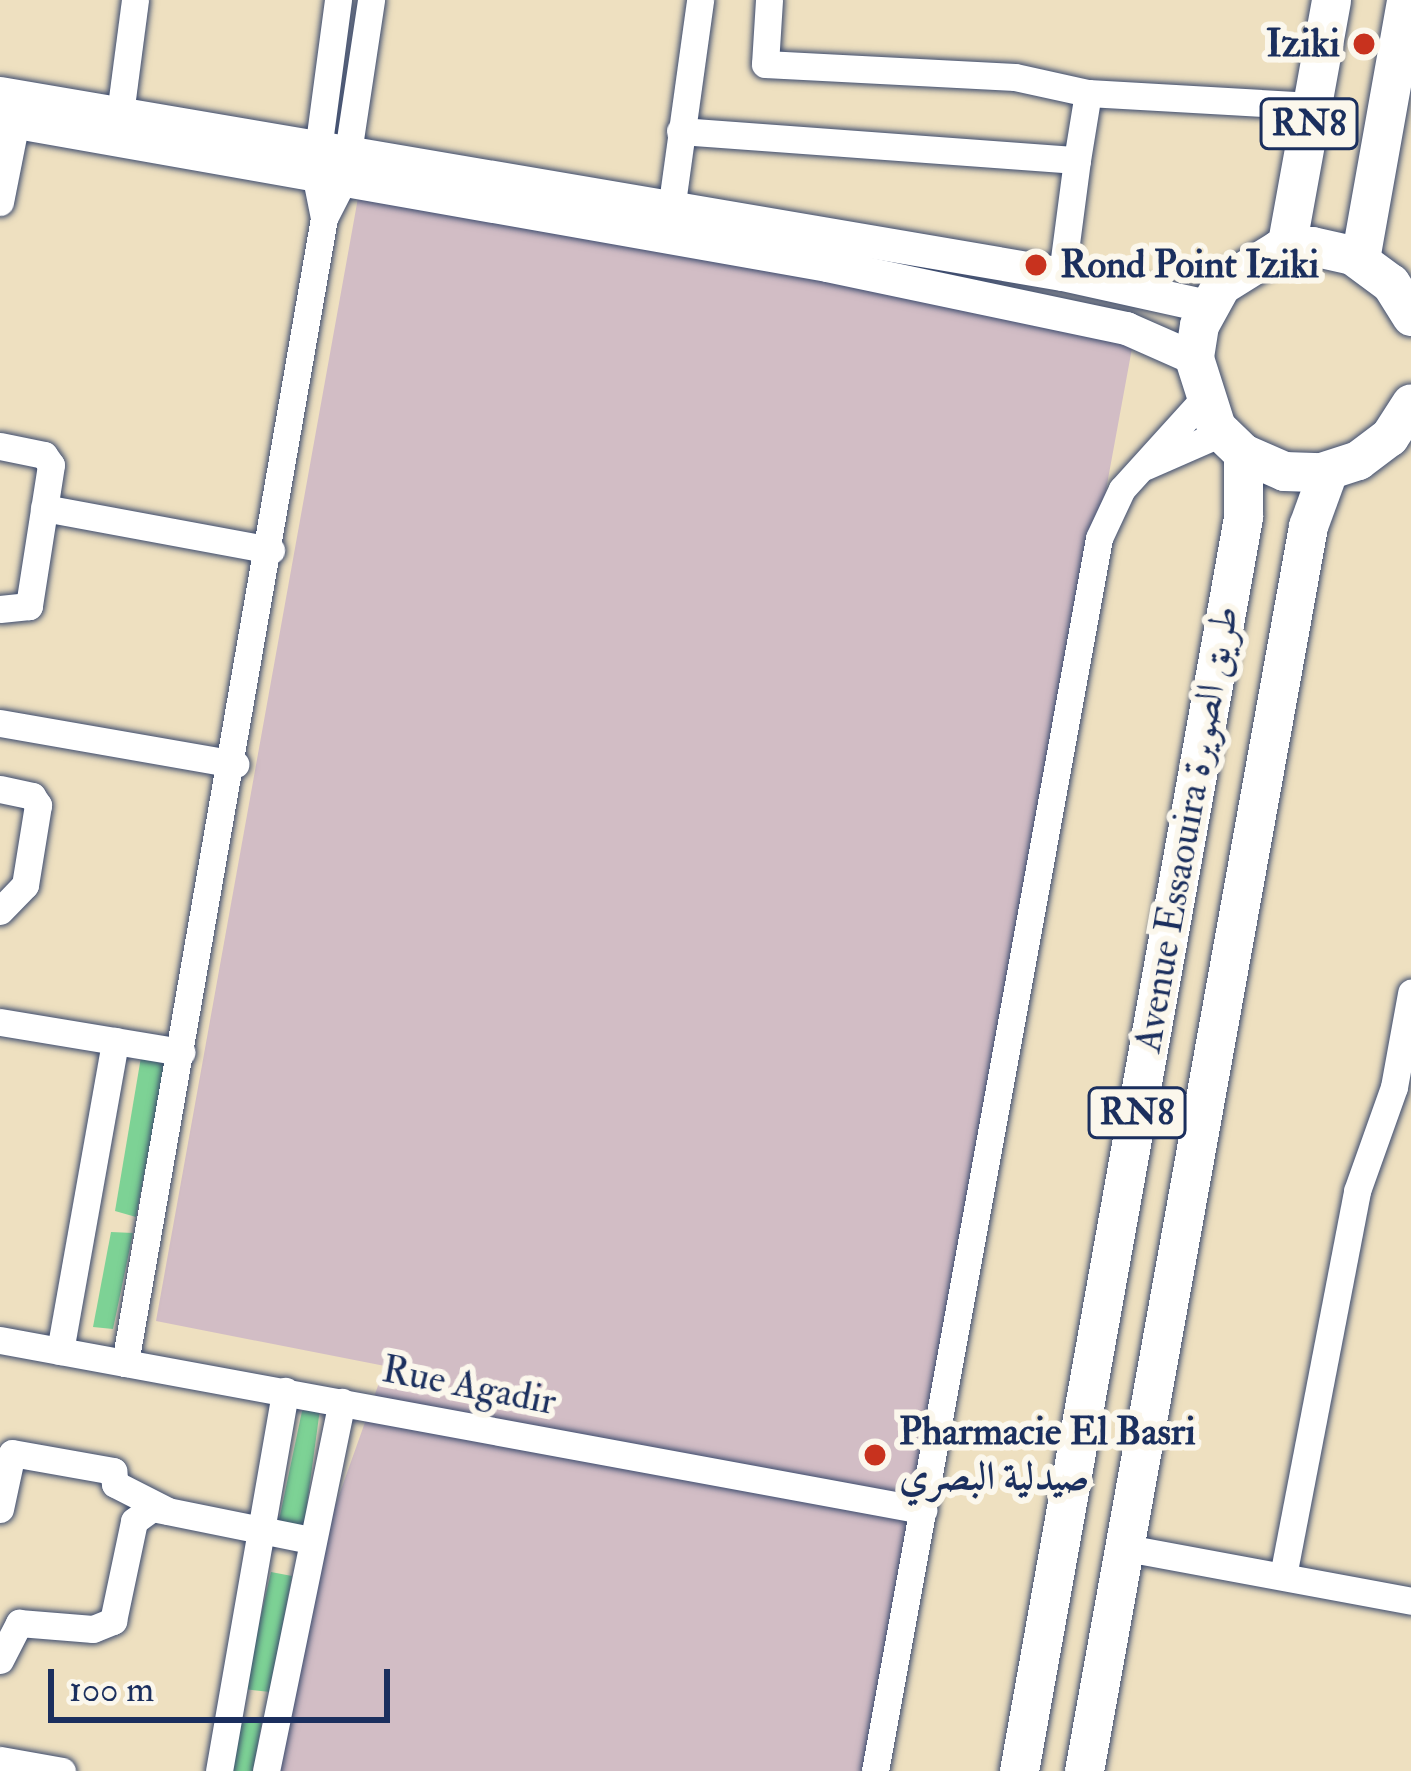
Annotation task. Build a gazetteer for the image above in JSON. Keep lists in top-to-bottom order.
{
  "streets": {
    "main road": ["RN8", "Avenue Essaouira طريق الصويرة"],
    "street": ["Rue Agadir"]
  },
  "crossings": [
    ["RN8", "Avenue Essaouira طريق الصويرة"]
  ],
  "places": ["Iziki", "Rond Point Iziki", "Pharmacie El Basri صيدلية البصري"],
  "scale_bar": "100 m"
}
